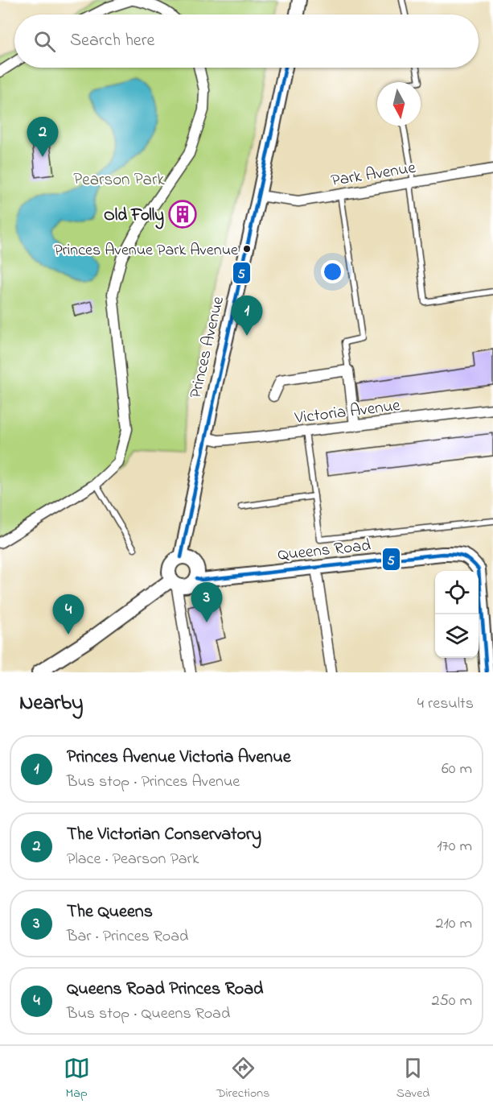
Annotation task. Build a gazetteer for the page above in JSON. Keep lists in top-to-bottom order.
{
  "streets": {
    "street": [
      "Park Avenue",
      "Princes Avenue",
      "Victoria Avenue",
      "Queens Road"
    ]
  },
  "crossings": [
    ["Park Avenue", "Princes Avenue"],
    ["Princes Avenue", "Victoria Avenue"],
    ["Princes Avenue", "Queens Road"]
  ],
  "parks": ["Pearson Park"],
  "places": {
    "building": ["Old Folly"],
    "other": ["Princes Avenue Park Avenue"]
  },
  "lines": ["transit line 5"],
  "north": "bottom",
  "page": {
    "search": "Search here",
    "pins": [
      "2",
      "1",
      "3",
      "4"
    ],
    "heading": ["Nearby", "4 results"],
    "list": [
      {
        "mark": "1",
        "name": "Princes Avenue Victoria Avenue",
        "note": "Bus stop · Princes Avenue",
        "value": "60 m"
      },
      {
        "mark": "2",
        "name": "The Victorian Conservatory",
        "note": "Place · Pearson Park",
        "value": "170 m"
      },
      {
        "mark": "3",
        "name": "The Queens",
        "note": "Bar · Princes Road",
        "value": "210 m"
      },
      {
        "mark": "4",
        "name": "Queens Road Princes Road",
        "note": "Bus stop · Queens Road",
        "value": "250 m"
      }
    ],
    "nav": ["Map", "Directions", "Saved"]
  }
}
